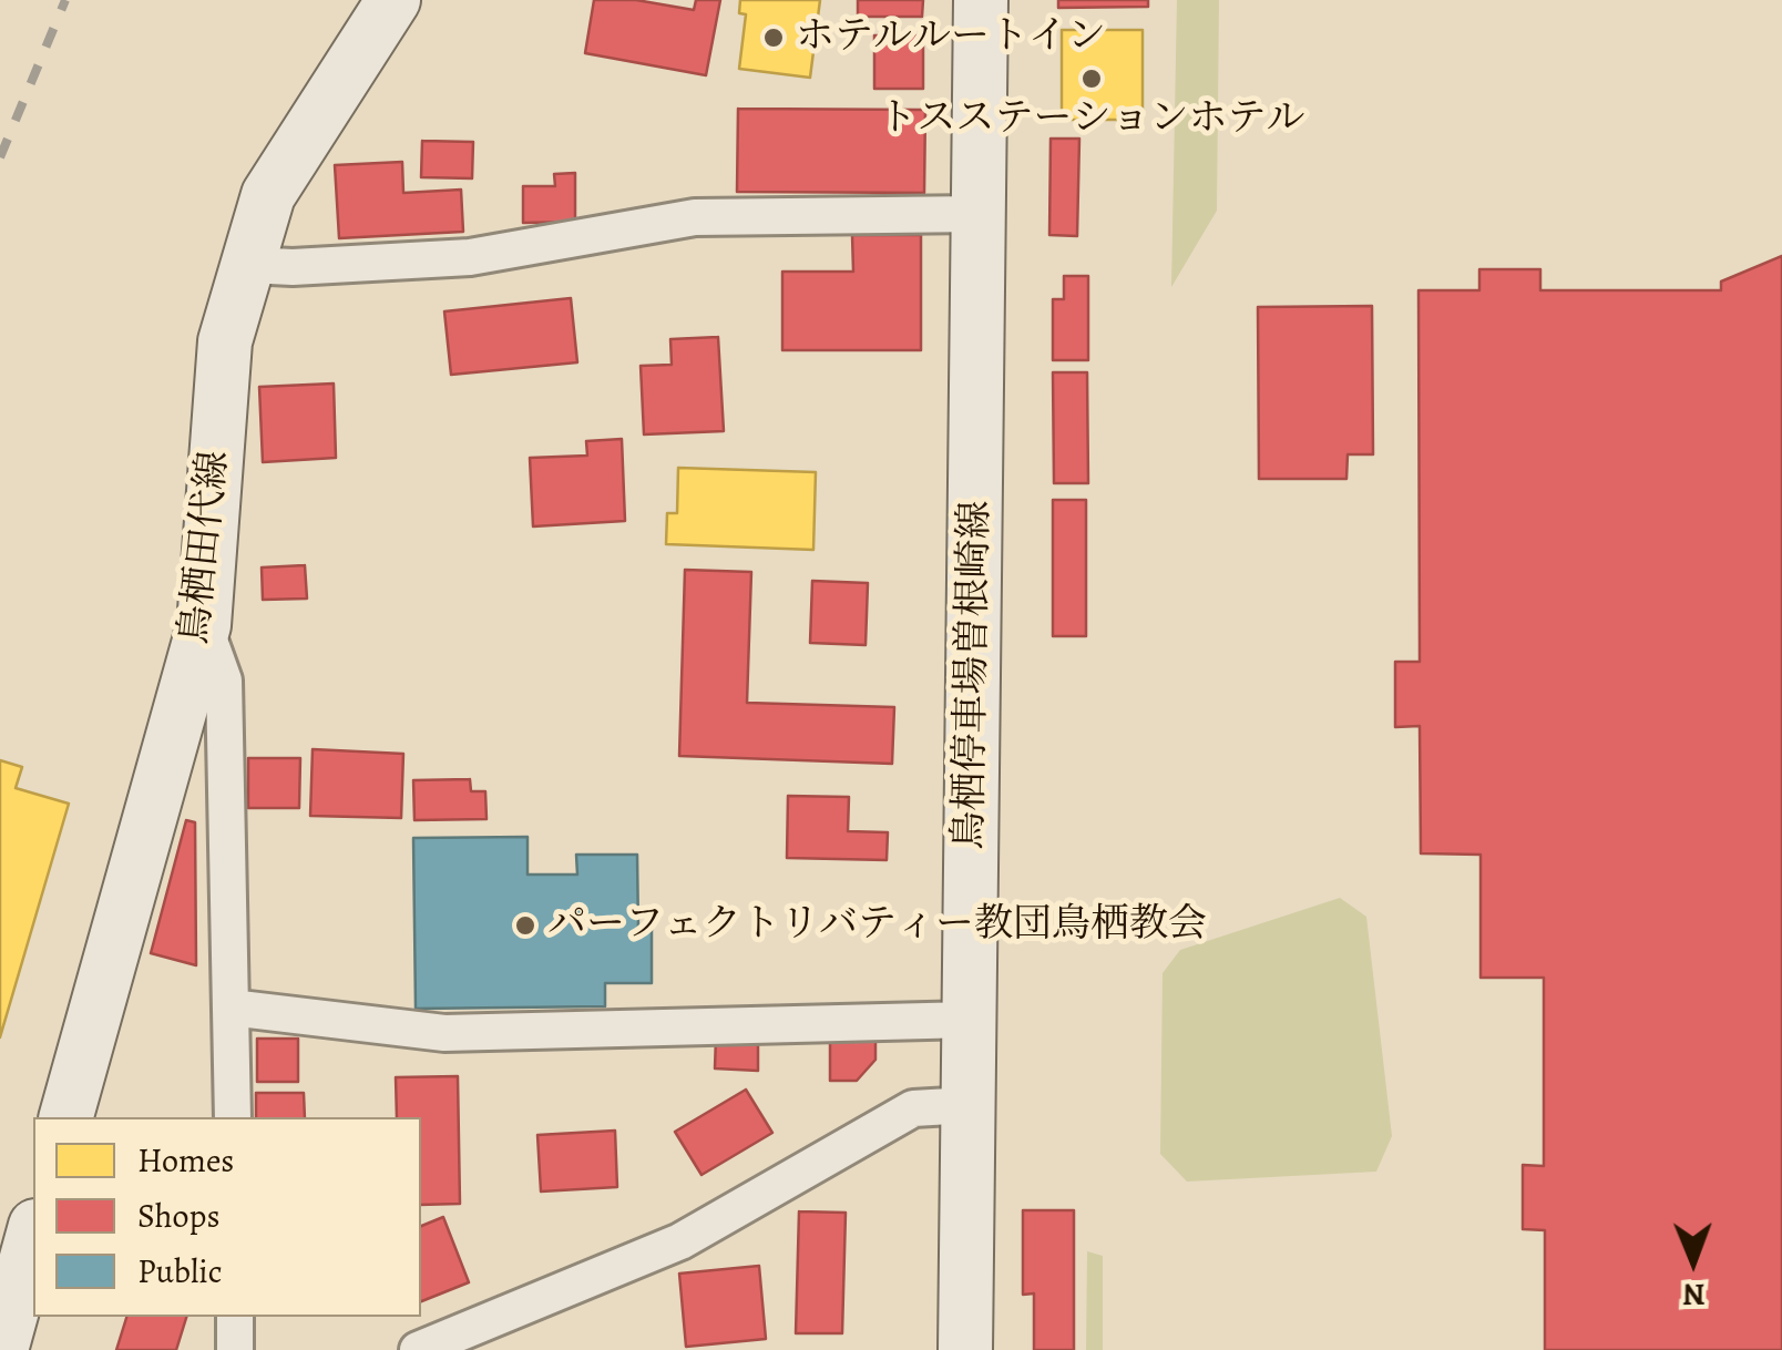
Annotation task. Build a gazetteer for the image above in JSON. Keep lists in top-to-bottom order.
{
  "streets": {
    "main road": ["鳥栖田代線", "鳥栖停車場曽根崎線"]
  },
  "places": ["ホテルルートイン", "トスステーションホテル", "パーフェクトリバティー教団鳥栖教会"],
  "legend": ["Homes", "Shops", "Public"],
  "north": "bottom"
}
